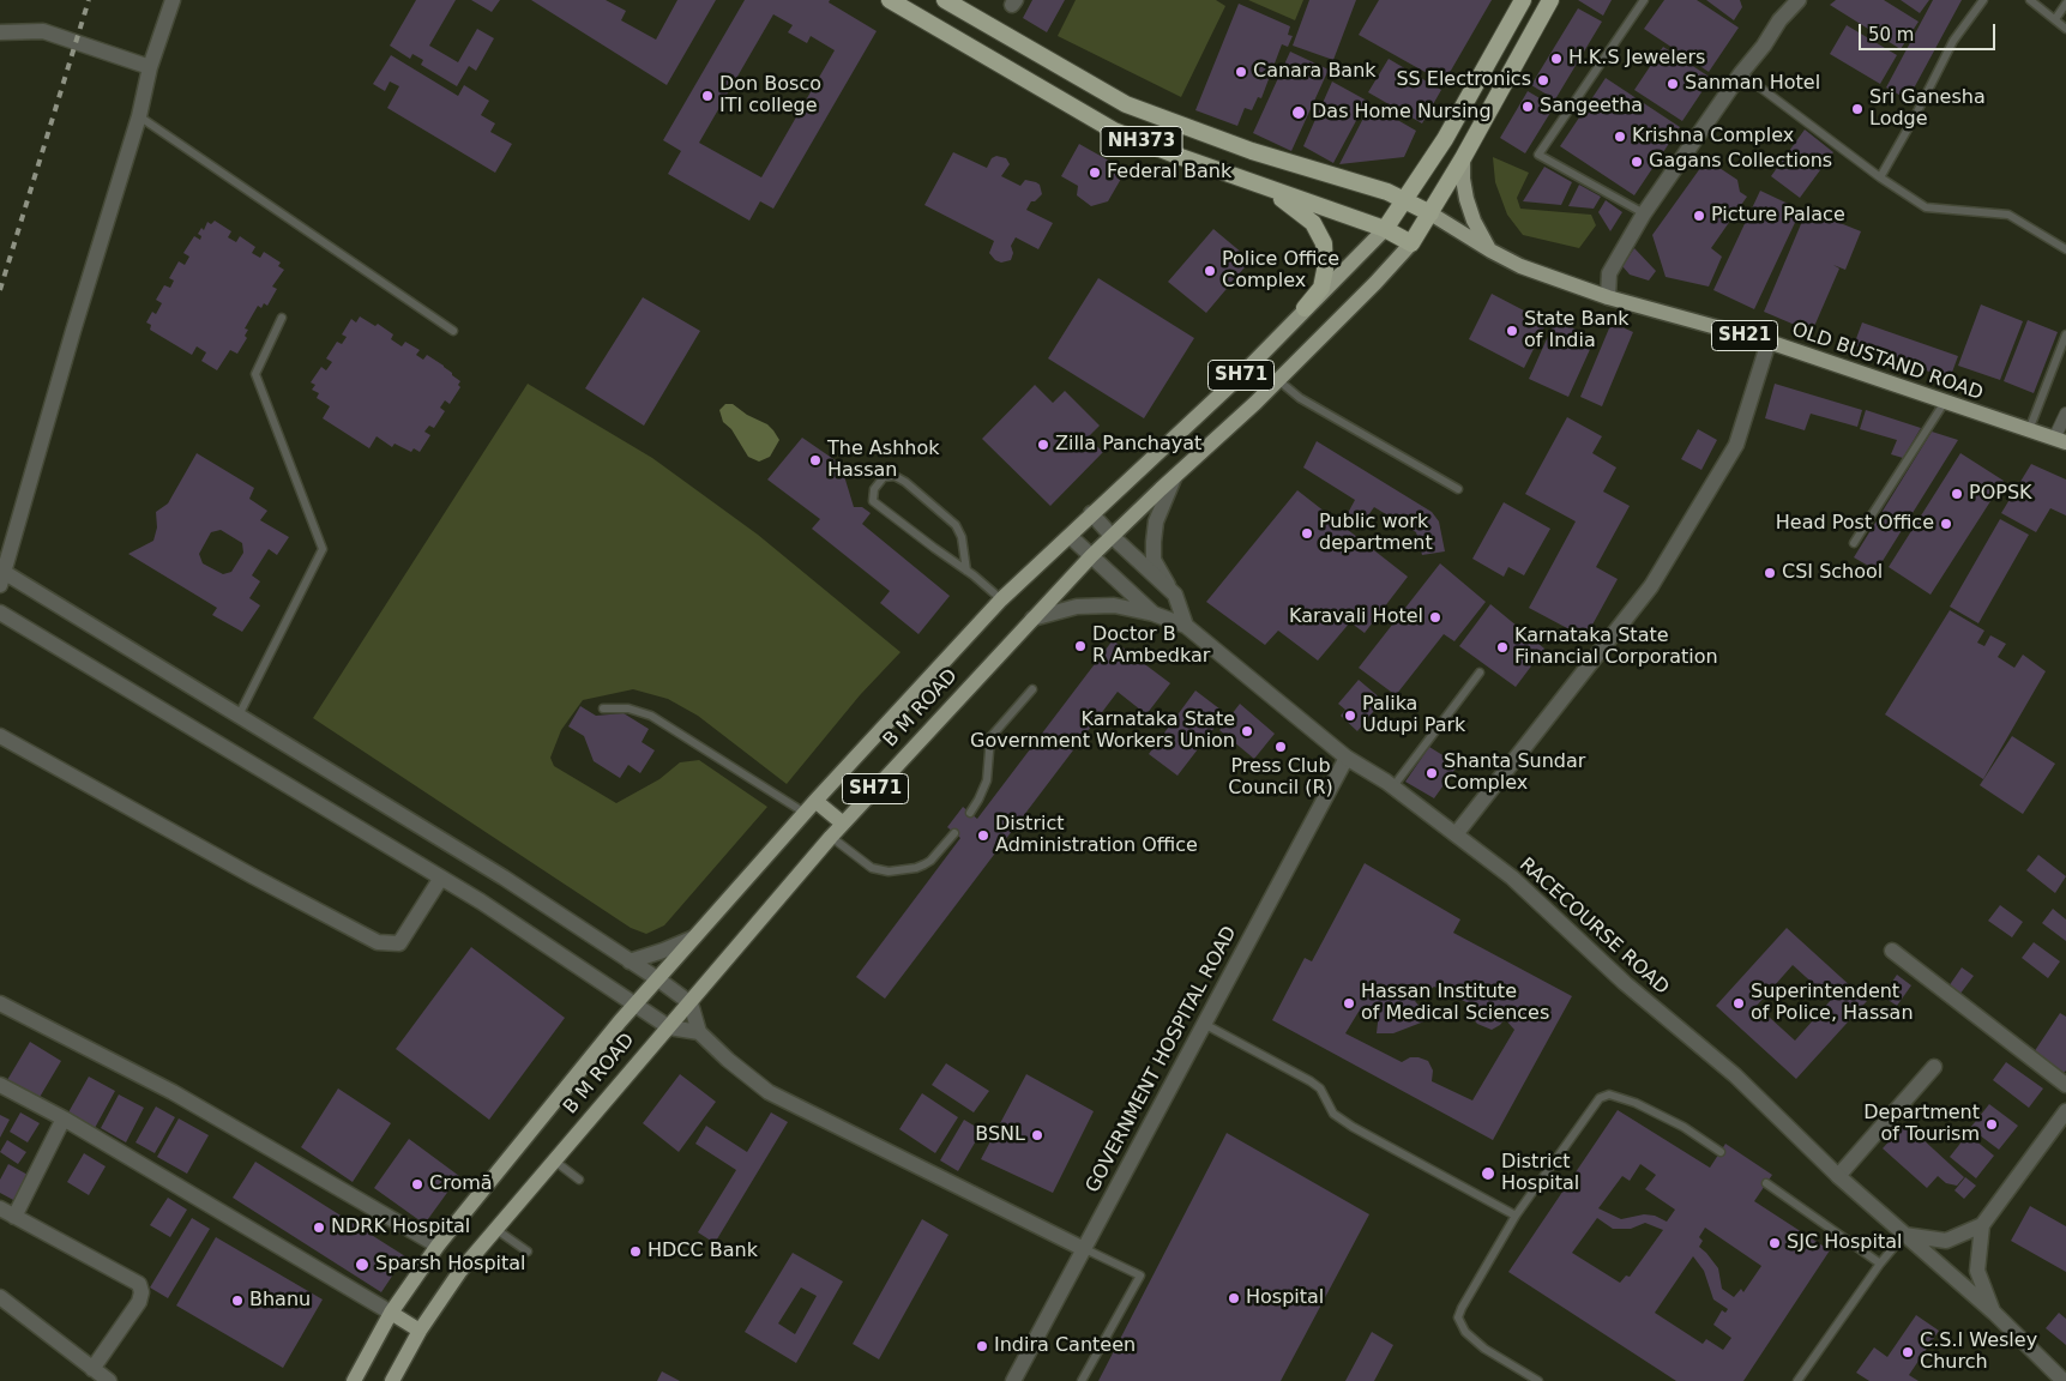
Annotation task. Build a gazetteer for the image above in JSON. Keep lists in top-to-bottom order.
{
  "streets": {
    "highway": ["NH373", "SH71", "B M ROAD"],
    "main road": ["SH21", "OLD BUSTAND ROAD"],
    "street": ["RACECOURSE ROAD", "GOVERNMENT HOSPITAL ROAD"]
  },
  "crossings": [
    ["NH373", "OLD BUSTAND ROAD"],
    ["NH373", "SH71"],
    ["NH373", "B M ROAD"],
    ["OLD BUSTAND ROAD", "B M ROAD"],
    ["SH71", "B M ROAD"],
    ["RACECOURSE ROAD", "GOVERNMENT HOSPITAL ROAD"]
  ],
  "places": [
    "H.K.S Jewelers",
    "Canara Bank",
    "SS Electronics",
    "Sanman Hotel",
    "Don Bosco ITI college",
    "Sangeetha",
    "Sri Ganesha Lodge",
    "Das Home Nursing",
    "Krishna Complex",
    "Gagans Collections",
    "Federal Bank",
    "Picture Palace",
    "Police Office Complex",
    "State Bank of India",
    "Zilla Panchayat",
    "The Ashhok Hassan",
    "POPSK",
    "Head Post Office",
    "Public work department",
    "CSI School",
    "Karavali Hotel",
    "Doctor B R Ambedkar",
    "Karnataka State Financial Corporation",
    "Palika Udupi Park",
    "Karnataka State Government Workers Union",
    "Press Club Council (R)",
    "Shanta Sundar Complex",
    "District Administration Office",
    "Hassan Institute of Medical Sciences",
    "Superintendent of Police, Hassan",
    "Department of Tourism",
    "BSNL",
    "District Hospital",
    "Cromā",
    "NDRK Hospital",
    "SJC Hospital",
    "HDCC Bank",
    "Sparsh Hospital",
    "Hospital",
    "Bhanu",
    "Indira Canteen",
    "C.S.I Wesley Church"
  ],
  "scale_bar": "50 m"
}
